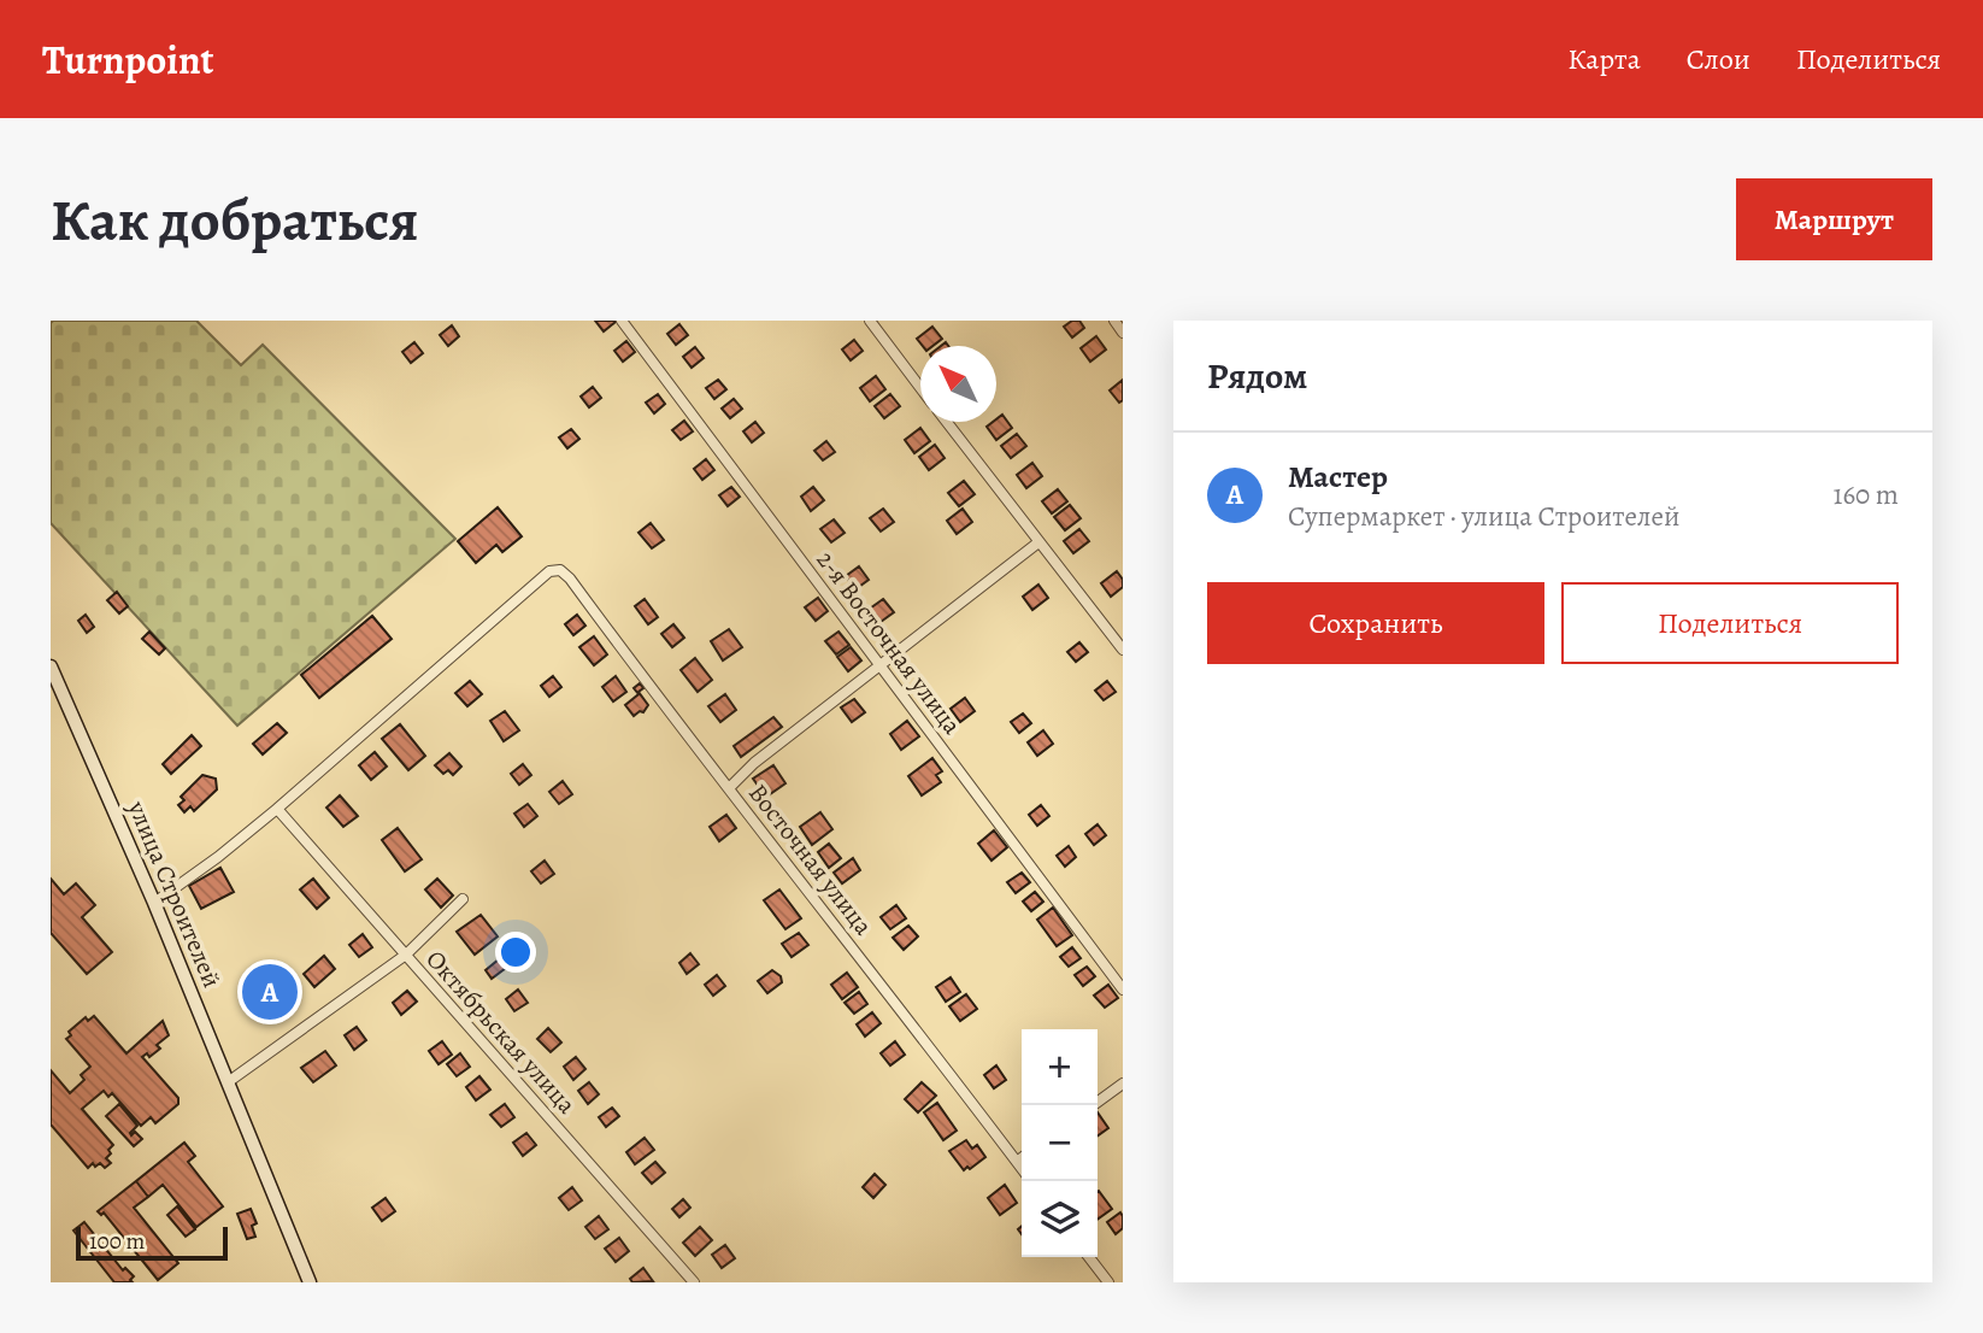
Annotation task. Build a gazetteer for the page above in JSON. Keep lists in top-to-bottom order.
{
  "streets": {
    "main road": ["улица Строителей"],
    "street": ["2-я Восточная улица", "Восточная улица", "Октябрьская улица"]
  },
  "crossings": [
    ["Восточная улица", "Октябрьская улица"]
  ],
  "scale_bar": "100 m",
  "north": "top left",
  "page": {
    "header": "Turnpoint",
    "nav": ["Карта", "Слои", "Поделиться"],
    "buttons": [
      "Маршрут",
      ["Сохранить", "Поделиться"]
    ],
    "title": "Как добраться",
    "heading": "Рядом",
    "list": [
      {
        "mark": "A",
        "name": "Мастер",
        "note": "Супермаркет · улица Строителей",
        "value": "160 m"
      }
    ],
    "pins": "A",
    "map_buttons": ["+", "−"],
    "scale": "100 m"
  }
}
